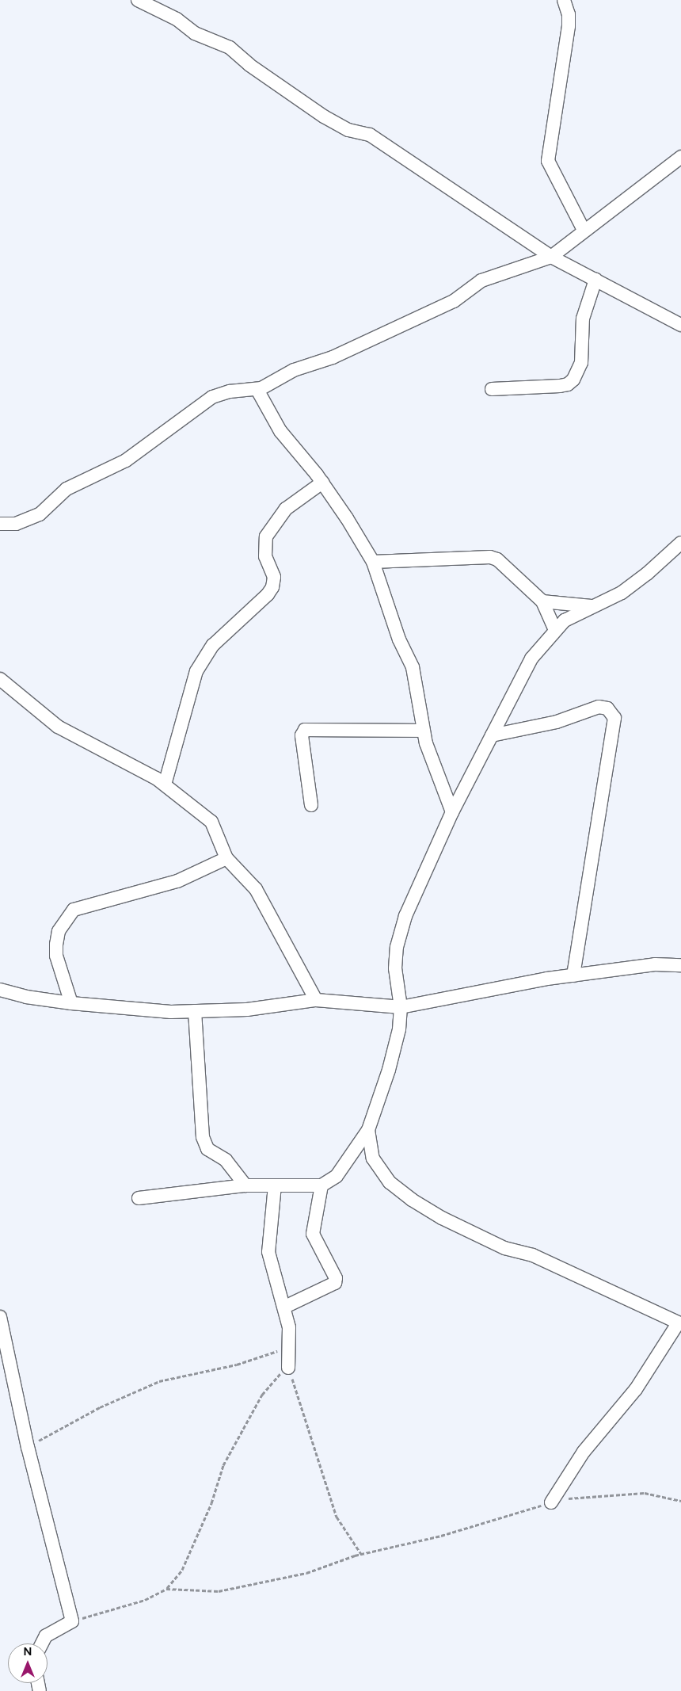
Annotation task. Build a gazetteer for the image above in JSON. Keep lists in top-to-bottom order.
{
  "north": "top"
}
